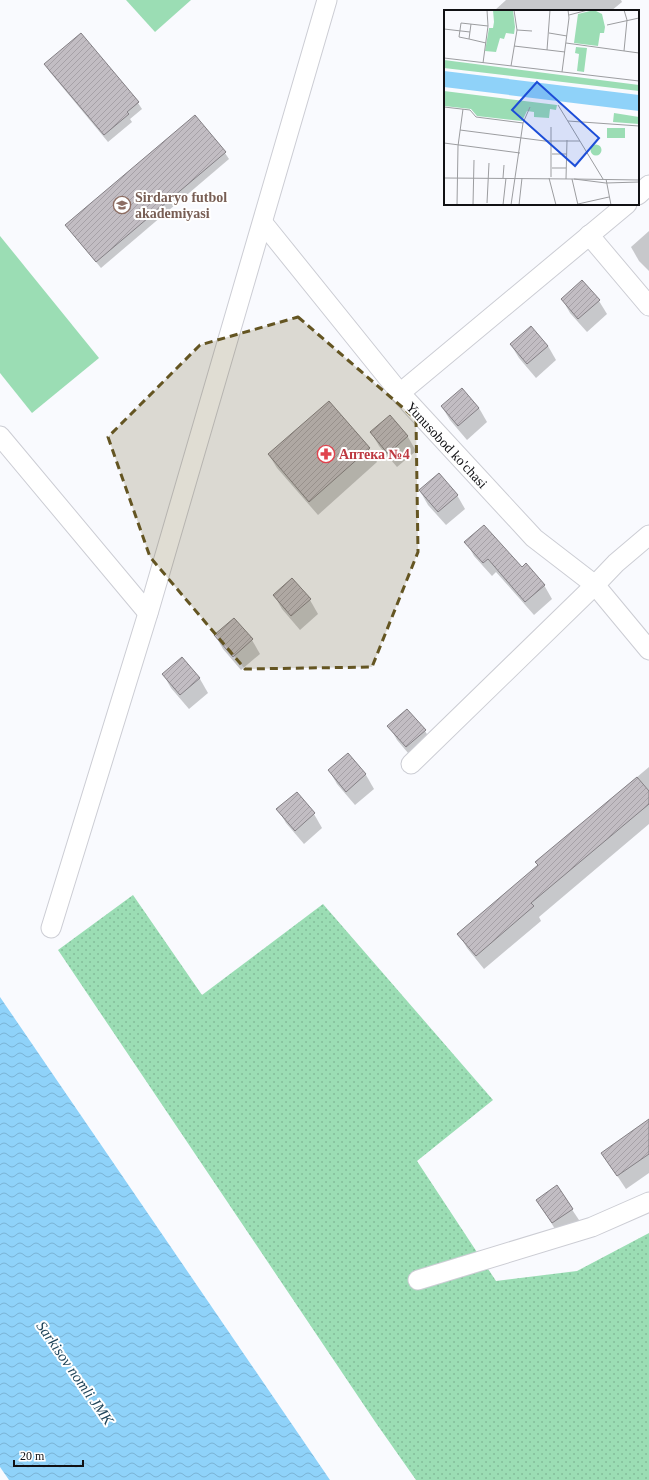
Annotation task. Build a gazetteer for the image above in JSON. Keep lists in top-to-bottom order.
{
  "streets": {
    "street": ["Yunusobod ko'chasi"]
  },
  "water": ["Sarkisov nomli JMK"],
  "places": {
    "school or university": ["Sirdaryo futbol akademiyasi"],
    "pharmacy": ["Аптека №4"]
  },
  "scale_bar": "20 m"
}
